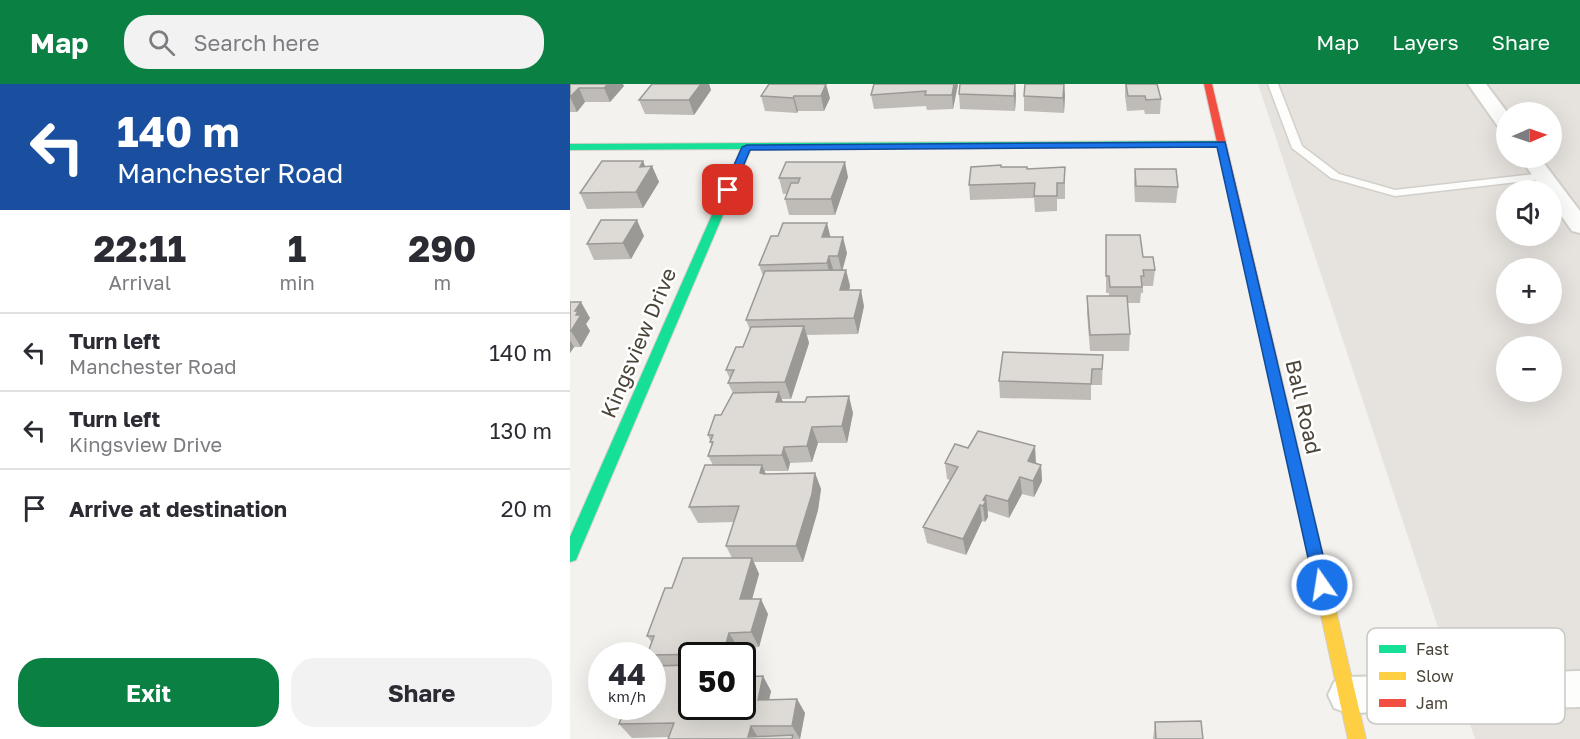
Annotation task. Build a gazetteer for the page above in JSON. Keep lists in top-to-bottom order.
{
  "streets": {
    "street": ["Kingsview Drive", "Ball Road"]
  },
  "legend": ["Fast", "Slow", "Jam"],
  "north": "right",
  "page": {
    "header": "Map",
    "search": "Search here",
    "nav": ["Map", "Layers", "Share"],
    "turn": ["140 m", "Manchester Road"],
    "map_buttons": ["+", "−"],
    "eta": [
      "22:11",
      "Arrival",
      "1",
      "min",
      "290",
      "m"
    ],
    "list": [
      {
        "name": "Turn left",
        "note": "Manchester Road",
        "value": "140 m"
      },
      {
        "name": "Turn left",
        "note": "Kingsview Drive",
        "value": "130 m"
      },
      {
        "name": "Arrive at destination",
        "value": "20 m"
      }
    ],
    "speed": "44 km/h",
    "limit": "50",
    "buttons": ["Exit", "Share"]
  }
}
